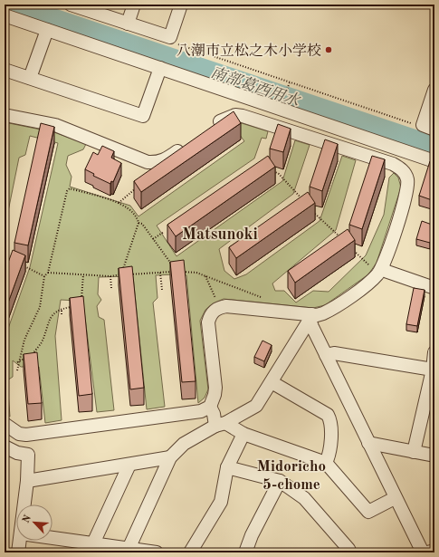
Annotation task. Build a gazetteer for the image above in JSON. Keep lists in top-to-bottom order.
{
  "districts": ["Matsunoki", "Midoricho 5-chome"],
  "water": ["南部葛西用水"],
  "places": ["八潮市立松之木小学校"],
  "north": "top left"
}
